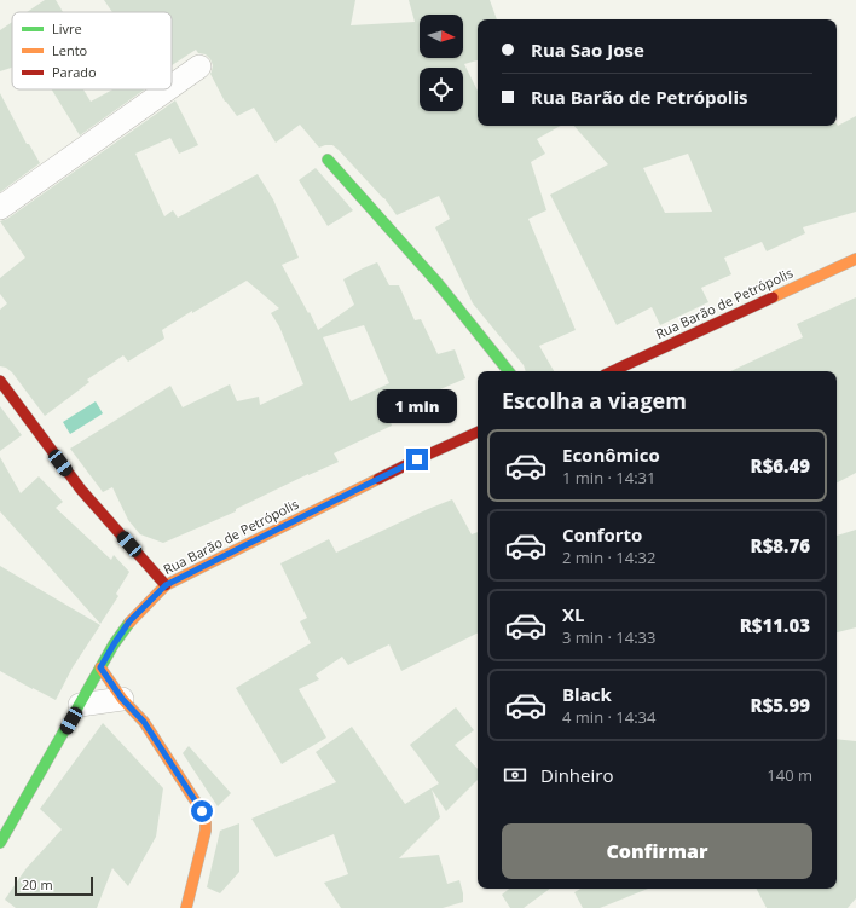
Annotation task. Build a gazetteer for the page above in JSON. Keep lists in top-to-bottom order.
{
  "streets": {
    "street": ["Rua Barão de Petrópolis"]
  },
  "legend": ["Livre", "Lento", "Parado"],
  "scale_bar": "20 m",
  "north": "right",
  "page": {
    "banner": ["Rua Sao Jose", "Rua Barão de Petrópolis"],
    "heading": "Escolha a viagem",
    "bubble": "1 min",
    "list": [
      {
        "name": "Econômico",
        "note": "1 min · 14:31",
        "value": "R$6.49"
      },
      {
        "name": "Conforto",
        "note": "2 min · 14:32",
        "value": "R$8.76"
      },
      {
        "name": "XL",
        "note": "3 min · 14:33",
        "value": "R$11.03"
      },
      {
        "name": "Black",
        "note": "4 min · 14:34",
        "value": "R$5.99"
      }
    ],
    "pay": ["Dinheiro", "140 m"],
    "buttons": "Confirmar",
    "scale": "20 m"
  }
}
